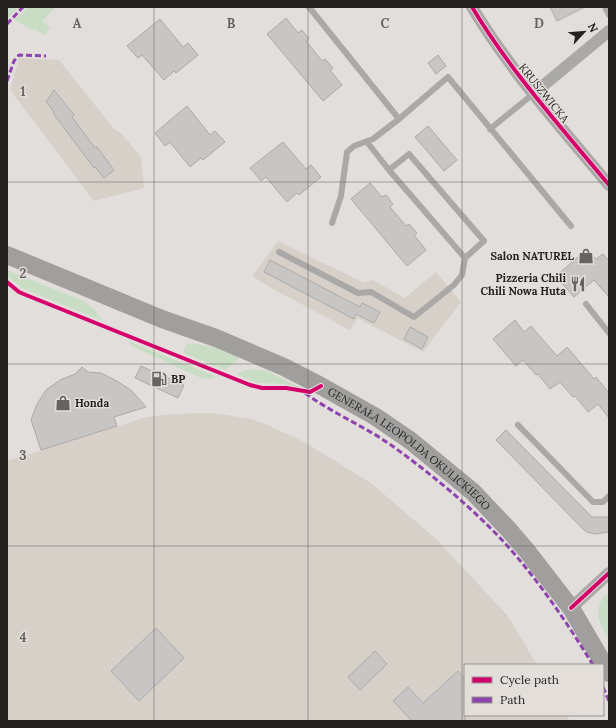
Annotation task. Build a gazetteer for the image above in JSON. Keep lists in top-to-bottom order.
{
  "streets": {
    "main road": ["GENERAŁA LEOPOLDA OKULICKIEGO"],
    "street": ["KRUSZWICKA"]
  },
  "places": {
    "shop": ["Salon NATUREL", "Honda"],
    "restaurant": ["Pizzeria Chili Chili Nowa Huta"],
    "fuel station": ["BP"]
  },
  "legend": ["Cycle path", "Path"],
  "north": "top right",
  "grid": {
    "columns": [
      "A",
      "B",
      "C",
      "D"
    ],
    "rows": [
      "1",
      "2",
      "3",
      "4"
    ]
  }
}
